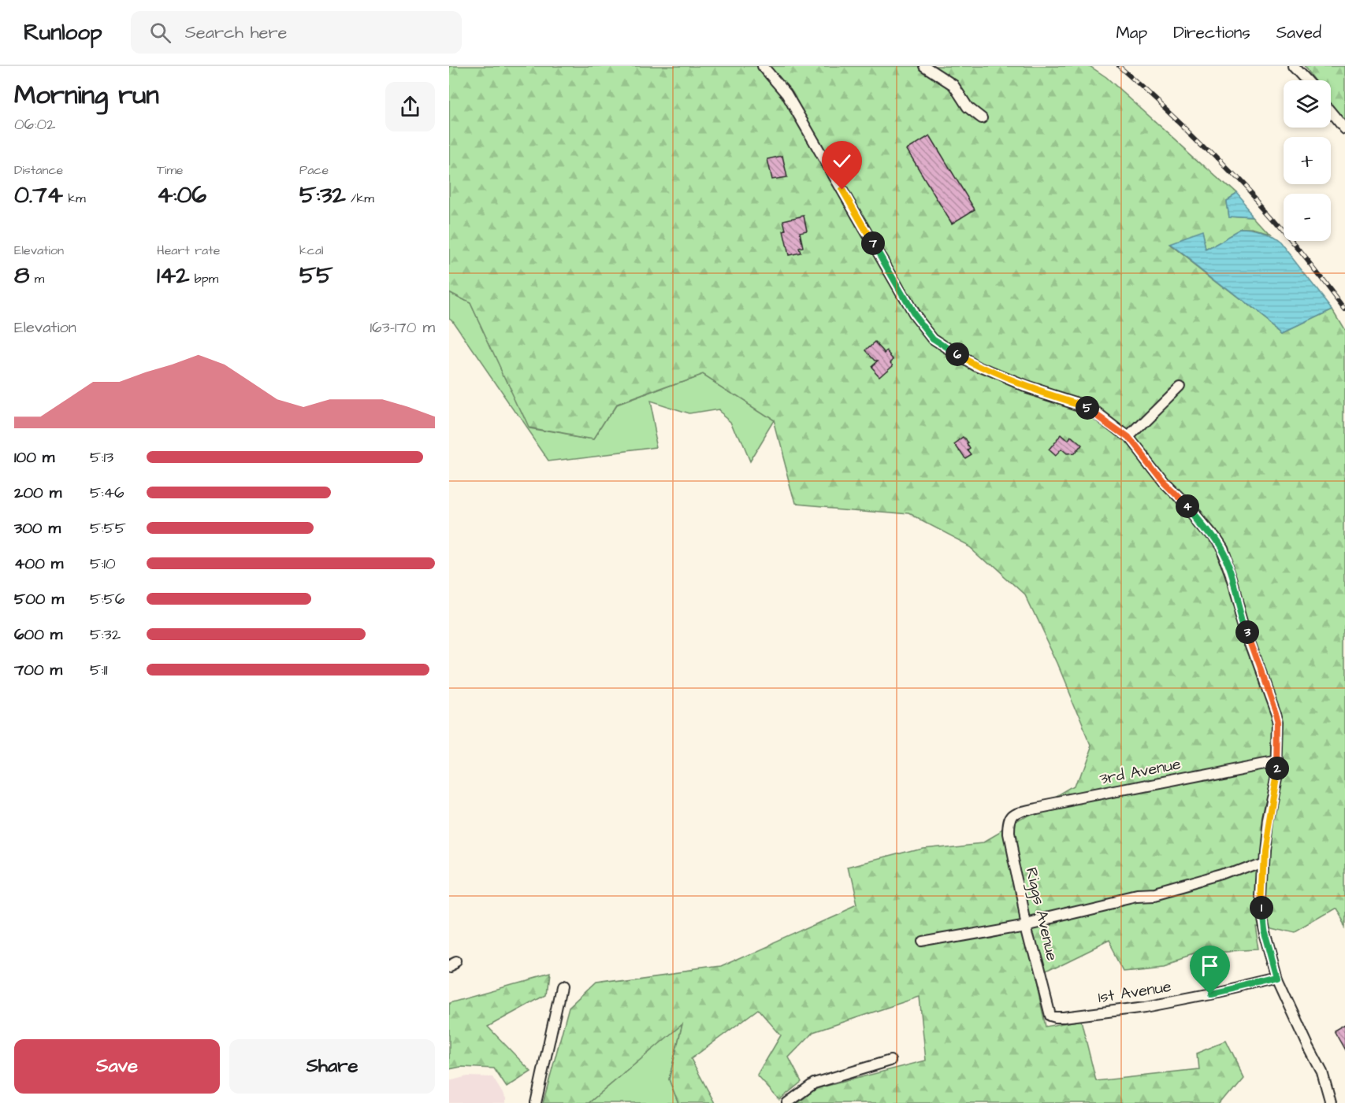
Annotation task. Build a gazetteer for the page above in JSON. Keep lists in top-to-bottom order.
{
  "streets": {
    "street": ["3rd Avenue", "Riggs Avenue", "1st Avenue"]
  },
  "crossings": [
    ["3rd Avenue", "Riggs Avenue"],
    ["Riggs Avenue", "1st Avenue"]
  ],
  "page": {
    "header": "Runloop",
    "search": "Search here",
    "nav": ["Map", "Directions", "Saved"],
    "heading": ["Morning run", "06:02"],
    "map_buttons": ["+", "−"],
    "stats": [
      ["Distance", "0.74 km"],
      ["Time", "4:06"],
      ["Pace", "5:32 /km"],
      ["Elevation", "8 m"],
      ["Heart rate", "142 bpm"],
      ["kcal", "55"]
    ],
    "pins": [
      "7",
      "6",
      "5",
      "4",
      "3",
      "2",
      "1"
    ],
    "chart": ["Elevation", "163–170 m"],
    "list": [
      {
        "name": "100 m",
        "note": "5:13"
      },
      {
        "name": "200 m",
        "note": "5:46"
      },
      {
        "name": "300 m",
        "note": "5:55"
      },
      {
        "name": "400 m",
        "note": "5:10"
      },
      {
        "name": "500 m",
        "note": "5:56"
      },
      {
        "name": "600 m",
        "note": "5:32"
      },
      {
        "name": "700 m",
        "note": "5:11"
      }
    ],
    "buttons": ["Save", "Share"]
  }
}
